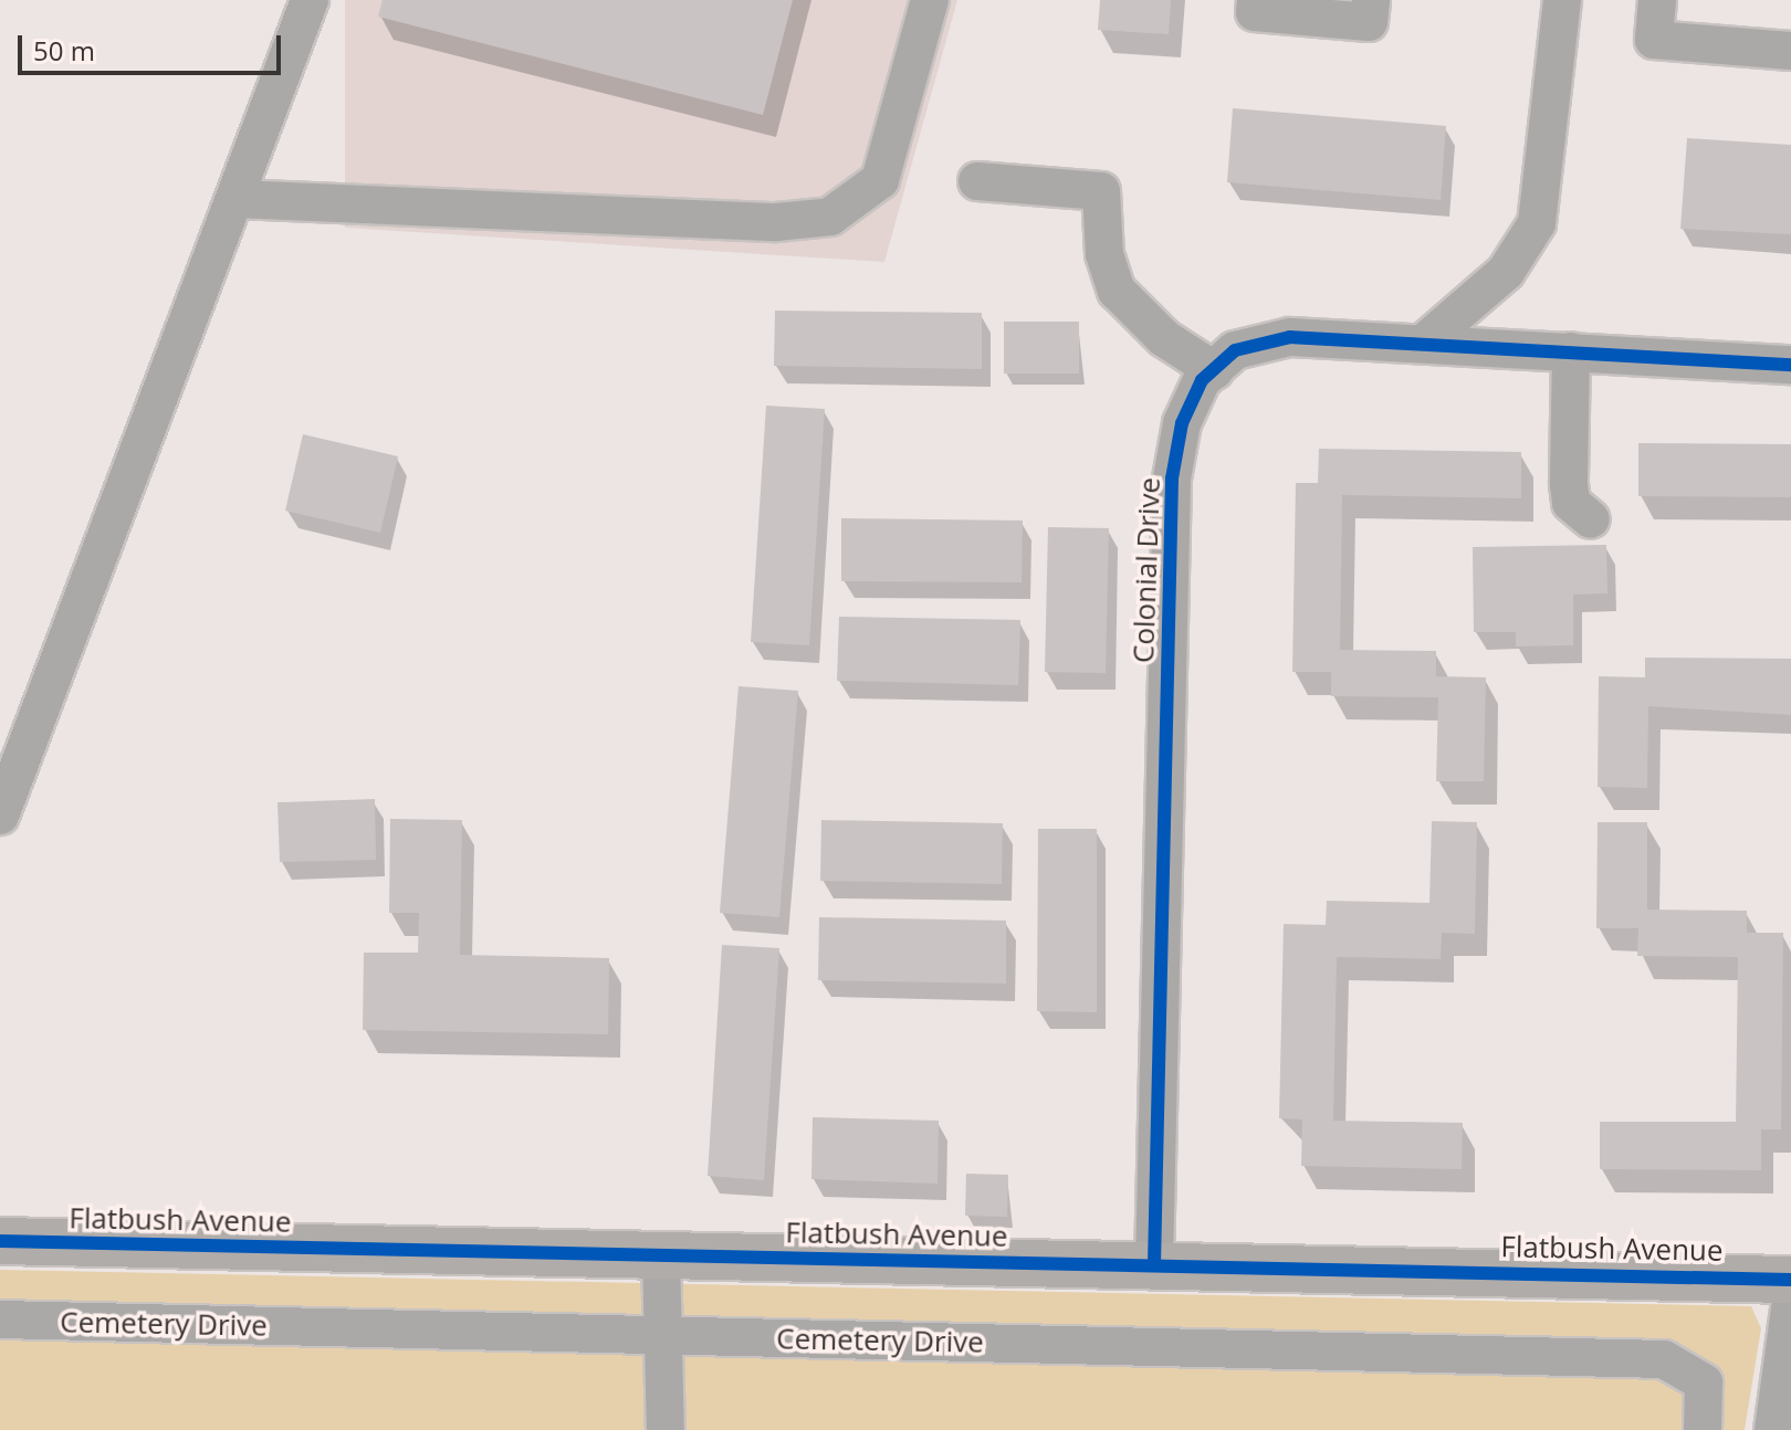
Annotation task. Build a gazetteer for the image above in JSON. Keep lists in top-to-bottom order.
{
  "streets": {
    "main road": ["Flatbush Avenue"],
    "street": ["Colonial Drive", "Cemetery Drive"]
  },
  "crossings": [
    ["Colonial Drive", "Flatbush Avenue"]
  ],
  "scale_bar": "50 m"
}
